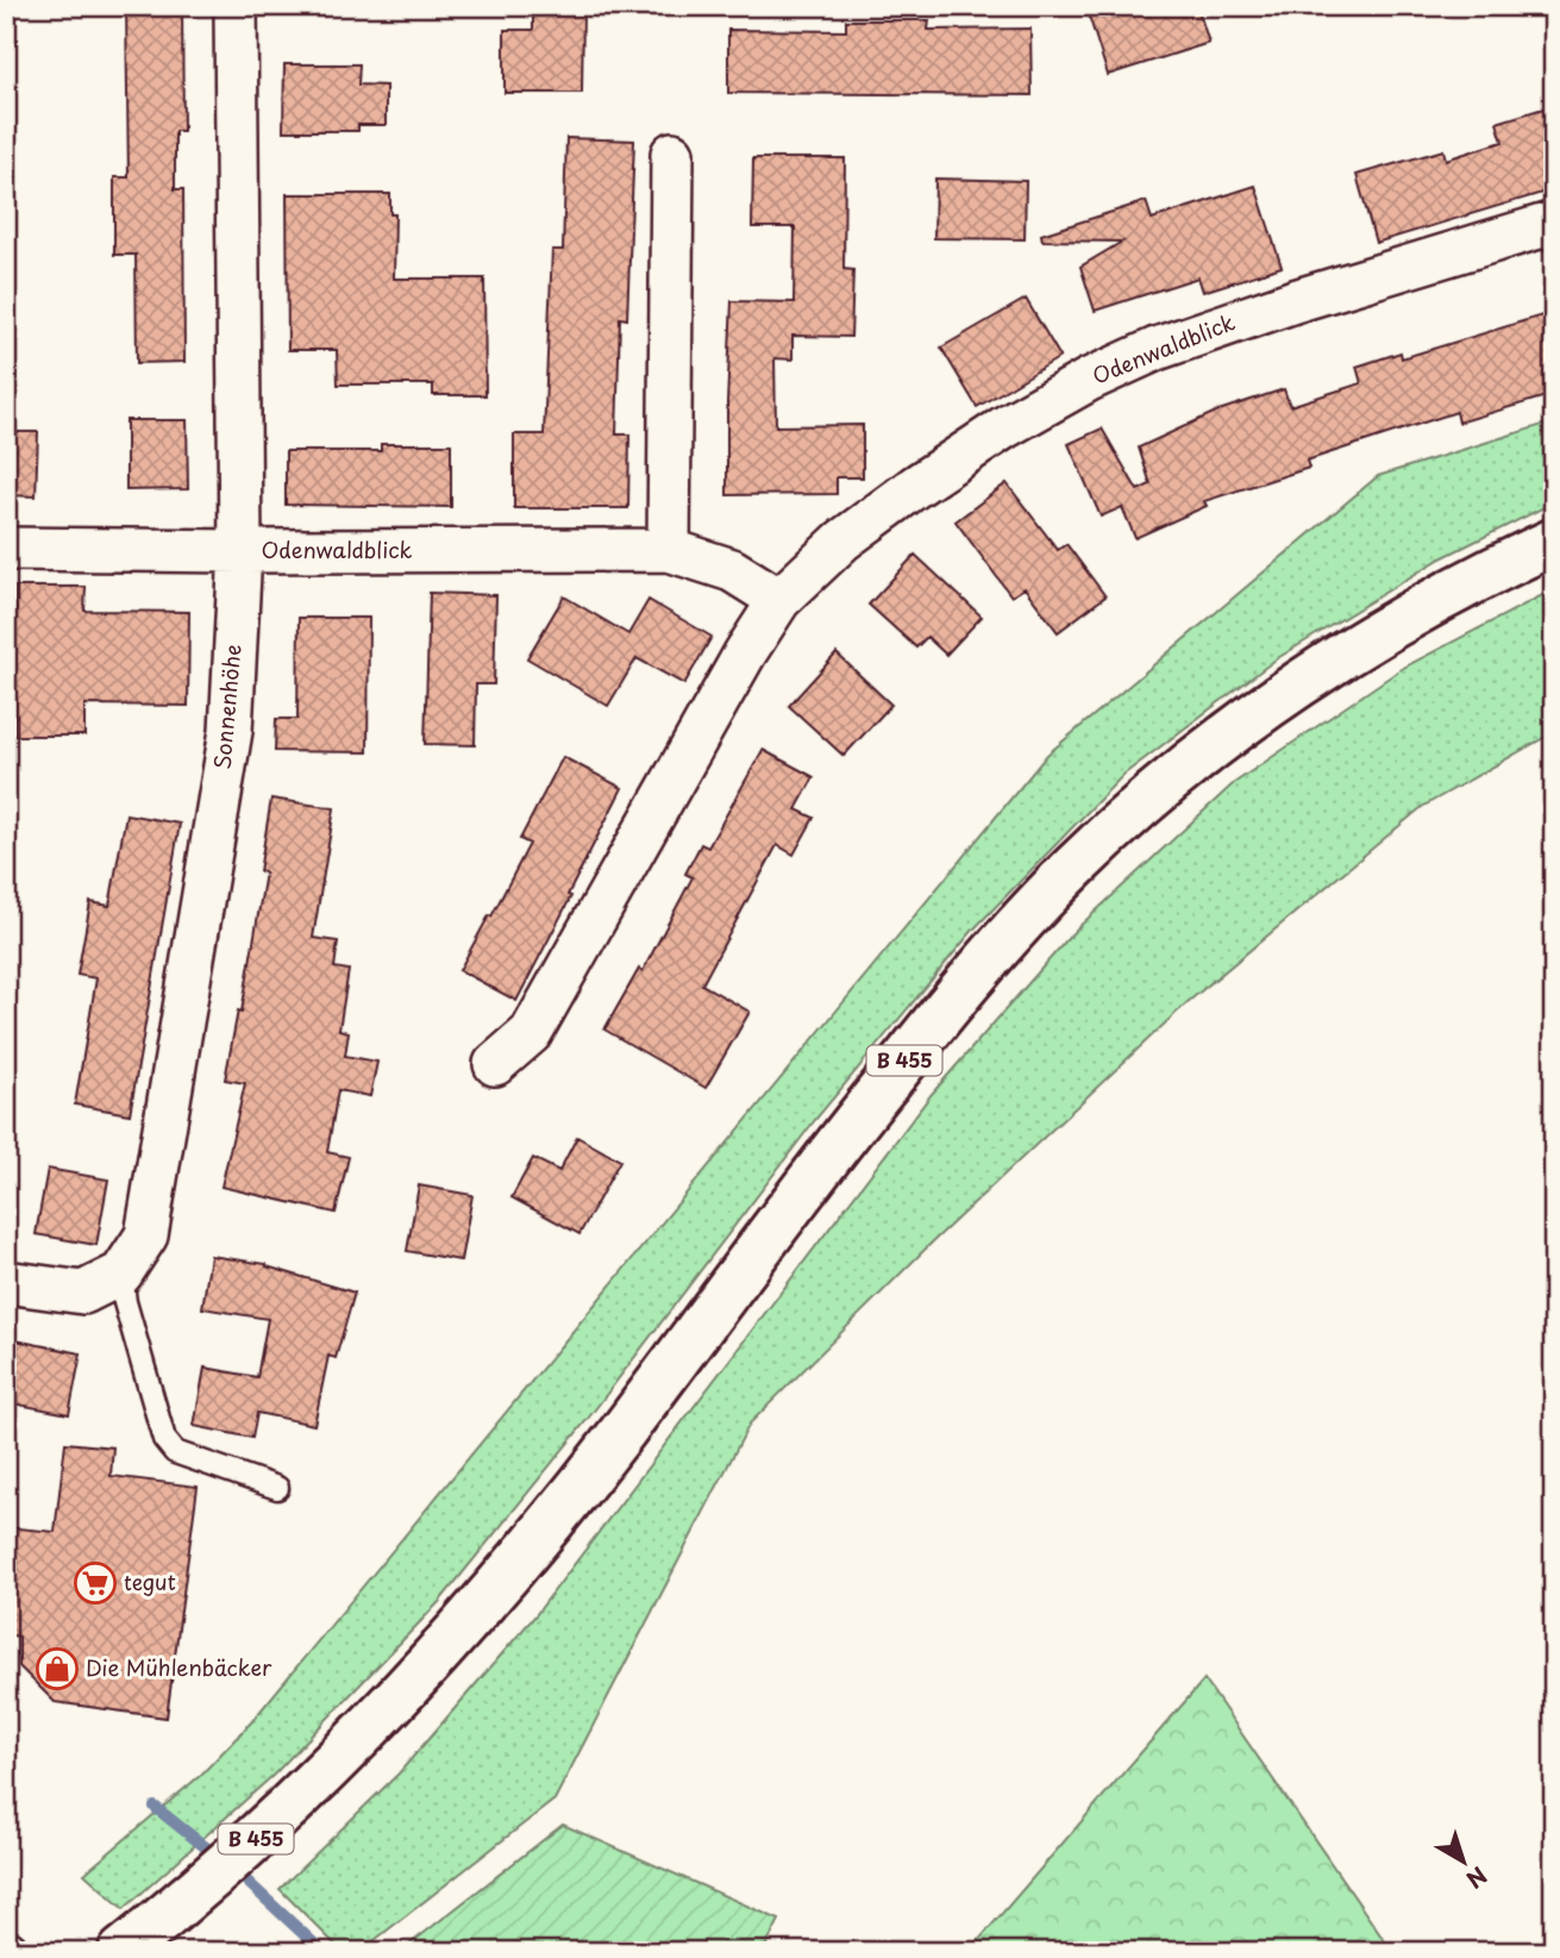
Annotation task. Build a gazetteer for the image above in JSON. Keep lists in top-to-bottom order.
{
  "streets": {
    "main road": ["B 455"],
    "street": ["Odenwaldblick", "Sonnenhöhe"]
  },
  "crossings": [
    ["Odenwaldblick", "Sonnenhöhe"]
  ],
  "places": {
    "supermarket": ["tegut"],
    "shop": ["Die Mühlenbäcker"]
  },
  "north": "bottom right"
}
